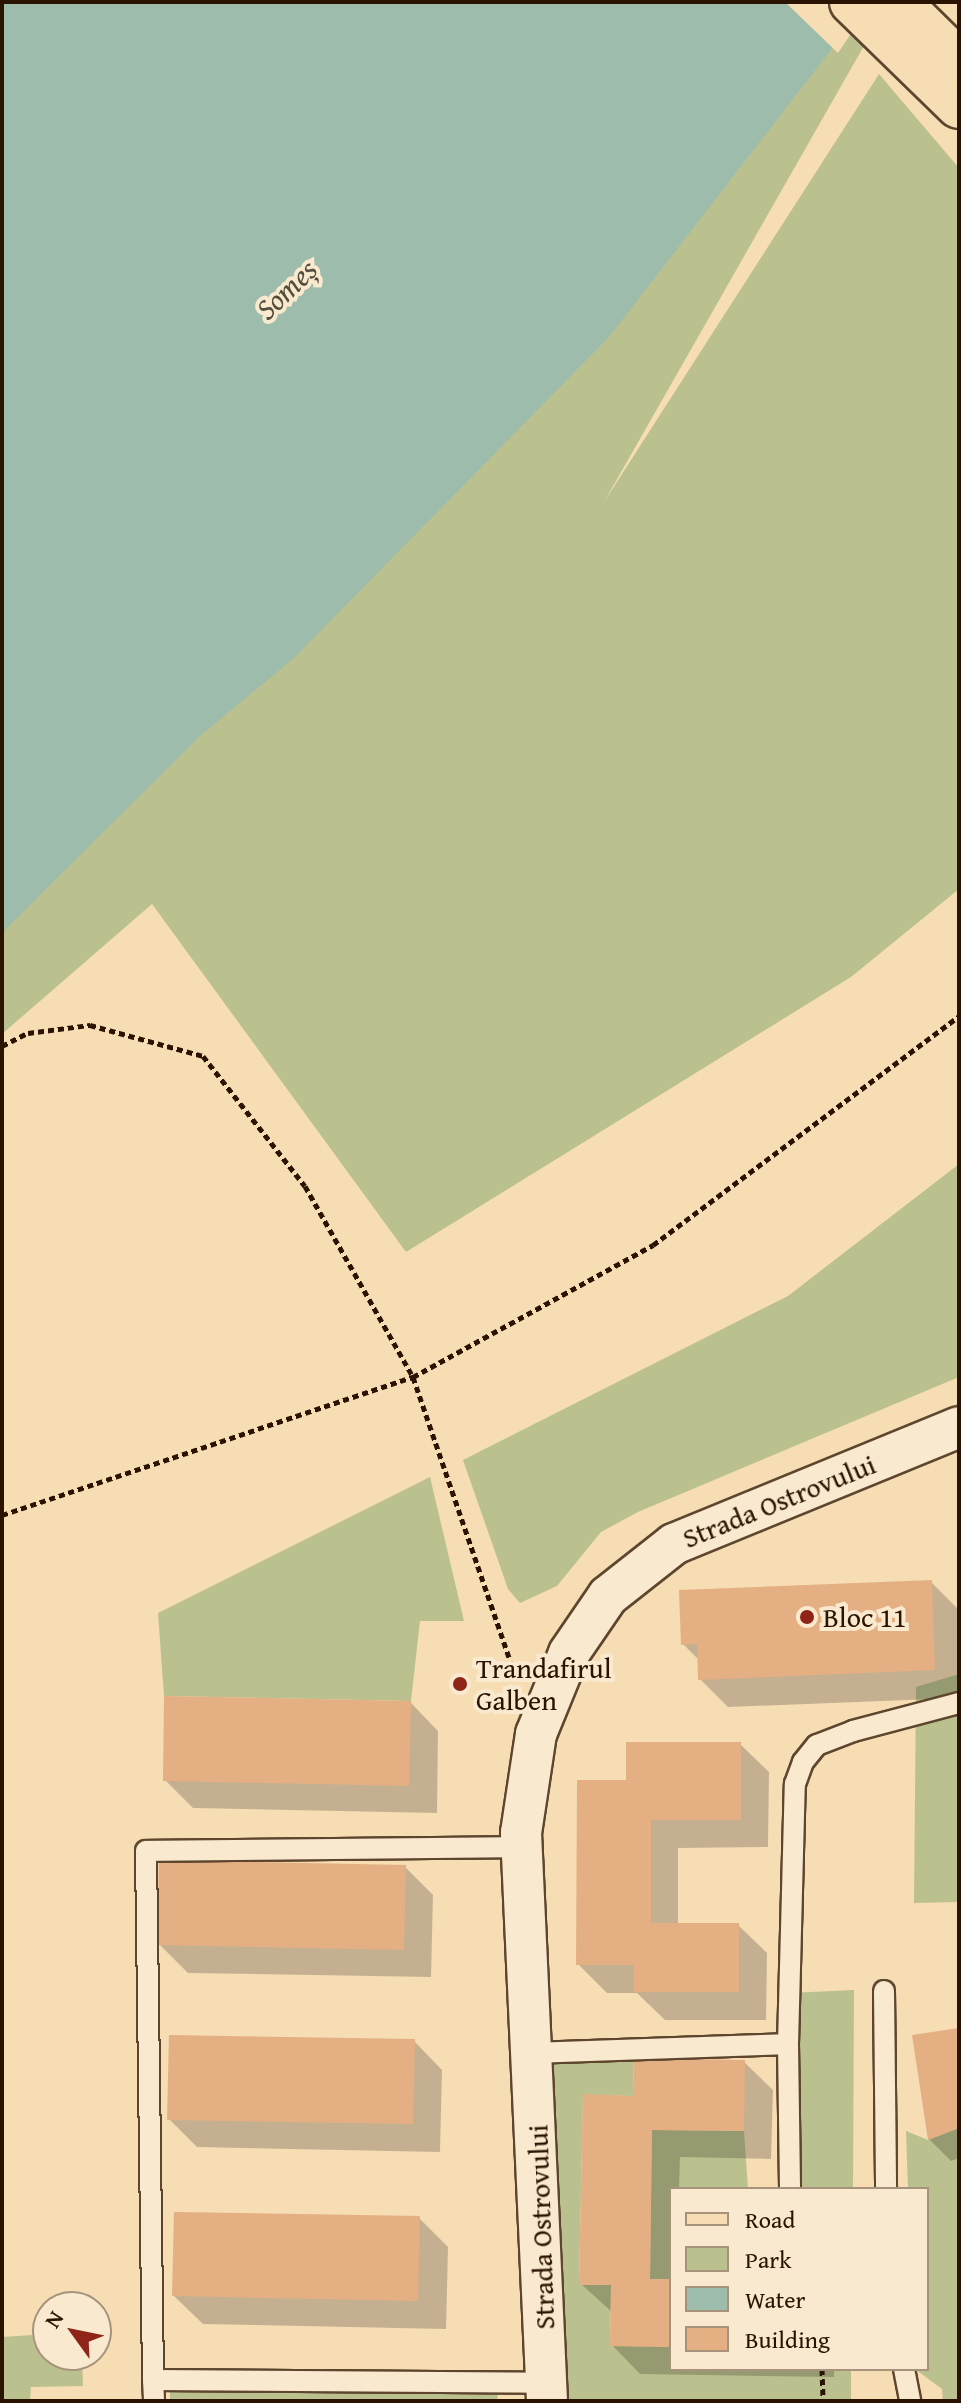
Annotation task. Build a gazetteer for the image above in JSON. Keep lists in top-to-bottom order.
{
  "streets": {
    "street": ["Strada Ostrovului"]
  },
  "water": ["Someș"],
  "places": ["Bloc 11", "Trandafirul Galben"],
  "legend": [
    "Road",
    "Park",
    "Water",
    "Building"
  ],
  "north": "top left"
}
